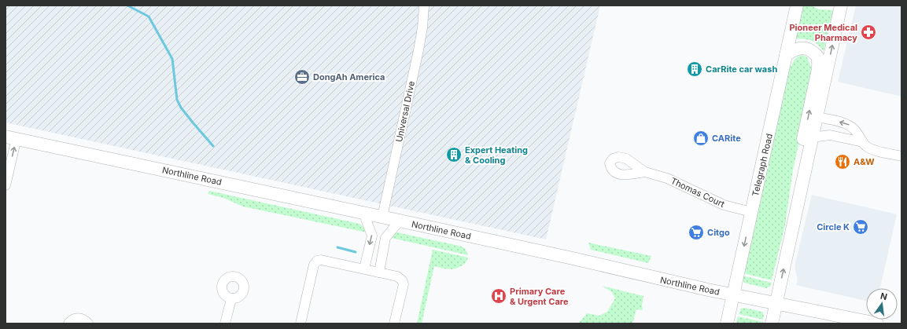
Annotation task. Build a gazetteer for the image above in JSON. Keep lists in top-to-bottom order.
{
  "streets": {
    "main road": ["Telegraph Road", "Northline Road"],
    "street": ["Universal Drive", "Thomas Court"]
  },
  "crossings": [
    ["Universal Drive", "Northline Road"],
    ["Telegraph Road", "Northline Road"],
    ["Telegraph Road", "Thomas Court"]
  ],
  "places": {
    "pharmacy": ["Pioneer Medical Pharmacy"],
    "building": ["CarRite car wash", "Expert Heating & Cooling"],
    "office": ["DongAh America"],
    "shop": ["CARite"],
    "restaurant": ["A&W"],
    "supermarket": ["Circle K", "Citgo"],
    "hospital": ["Primary Care & Urgent Care"]
  },
  "north": "top"
}
